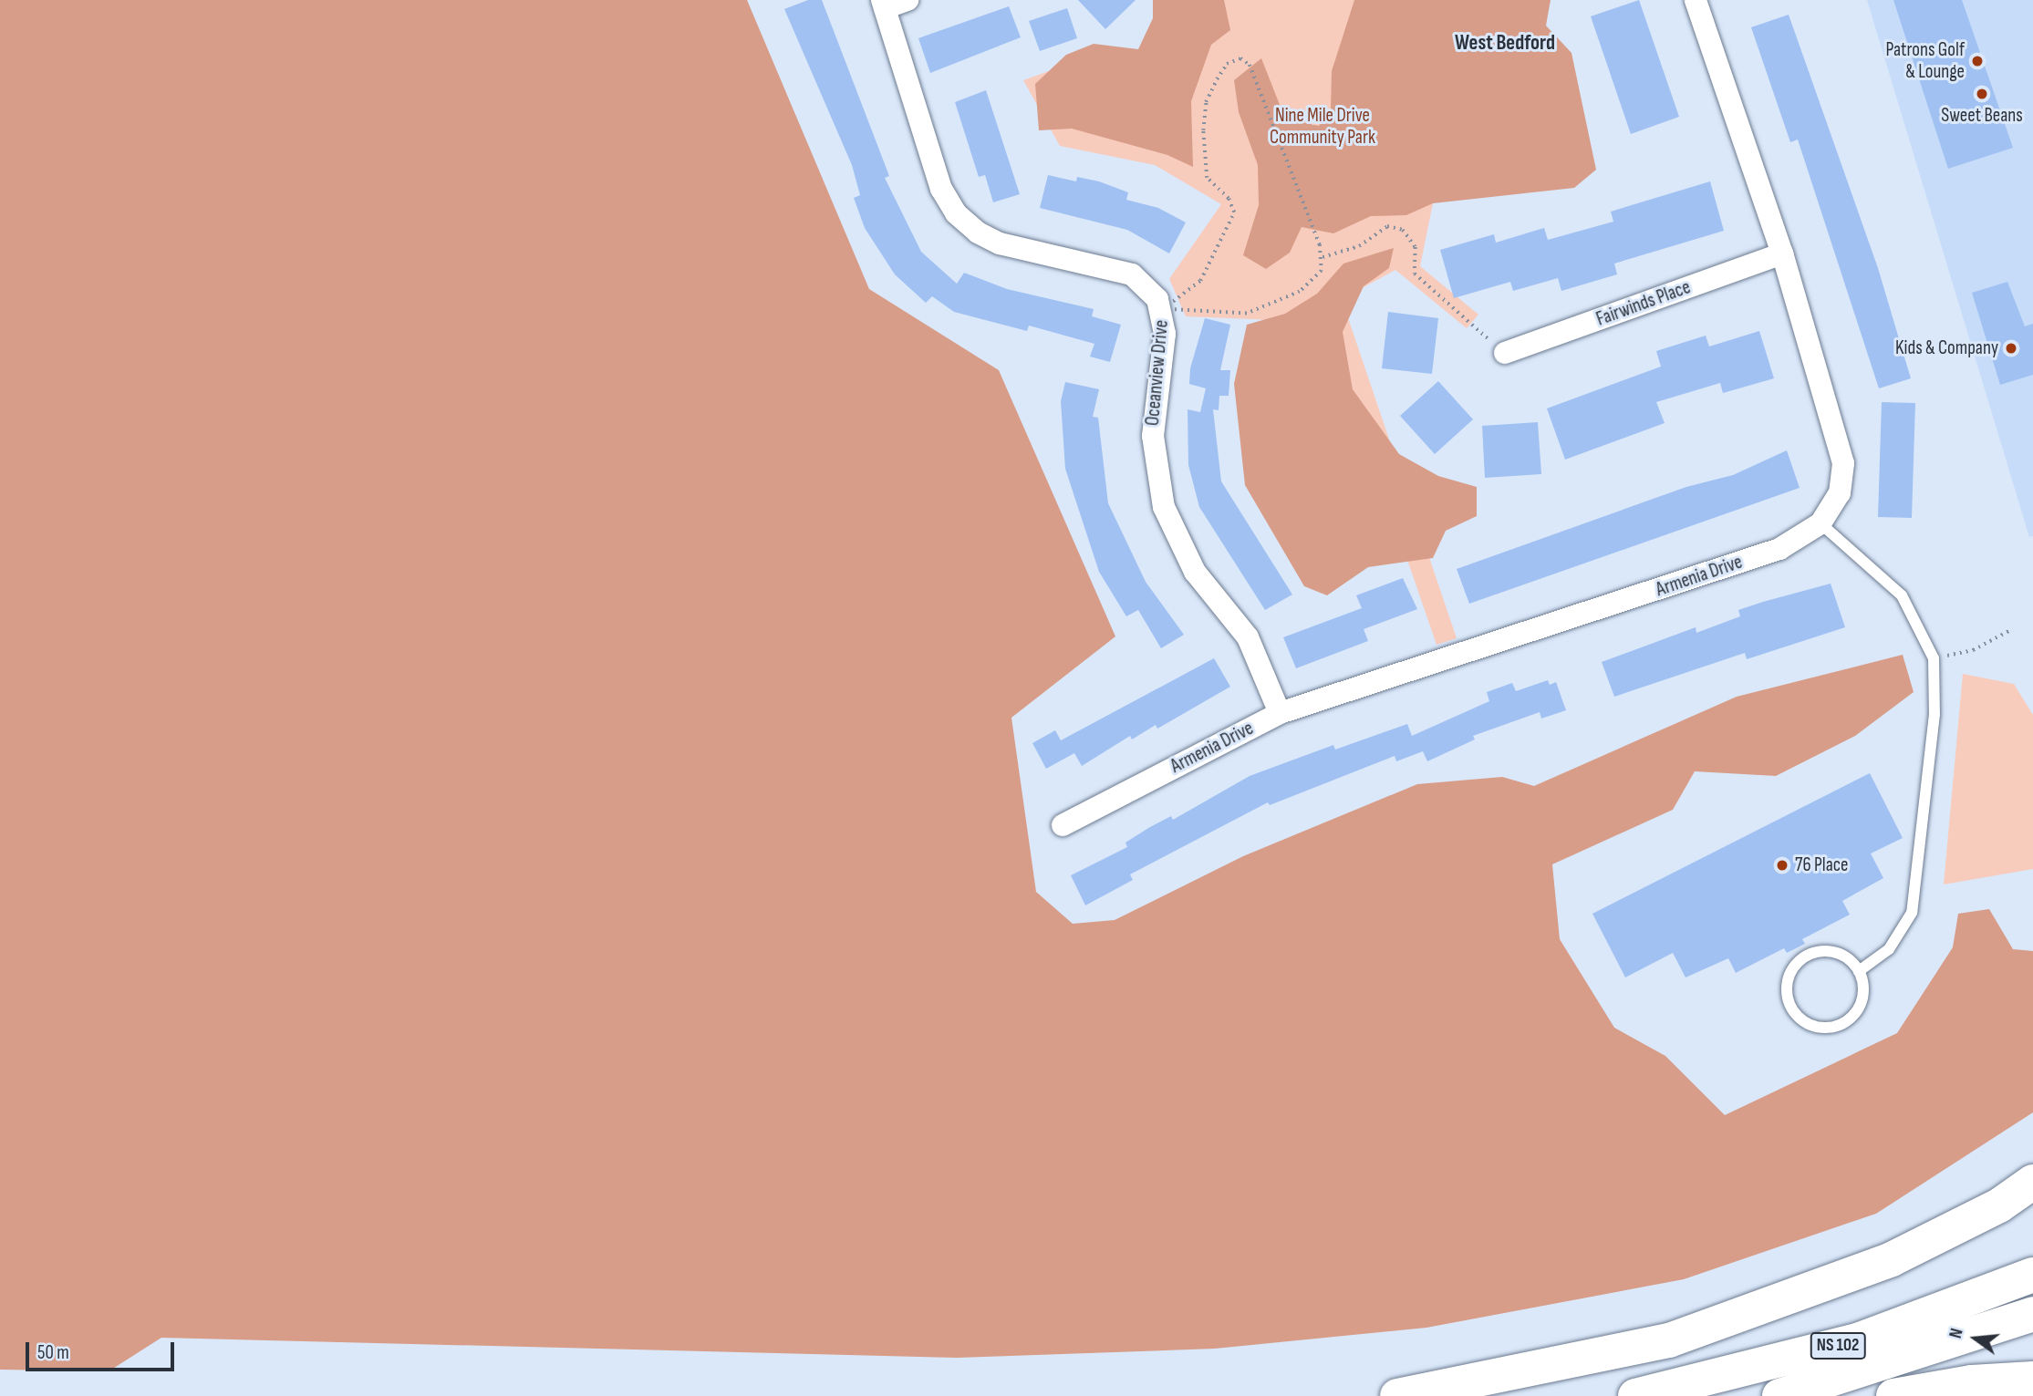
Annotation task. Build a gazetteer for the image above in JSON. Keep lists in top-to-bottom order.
{
  "streets": {
    "highway": ["NS 102"],
    "street": ["Fairwinds Place", "Oceanview Drive", "Armenia Drive"]
  },
  "crossings": [
    ["Fairwinds Place", "Armenia Drive"],
    ["Oceanview Drive", "Armenia Drive"]
  ],
  "districts": ["West Bedford"],
  "parks": ["Nine Mile Drive Community Park"],
  "places": [
    "Patrons Golf & Lounge",
    "Sweet Beans",
    "Kids & Company",
    "76 Place"
  ],
  "scale_bar": "50 m",
  "north": "left"
}
